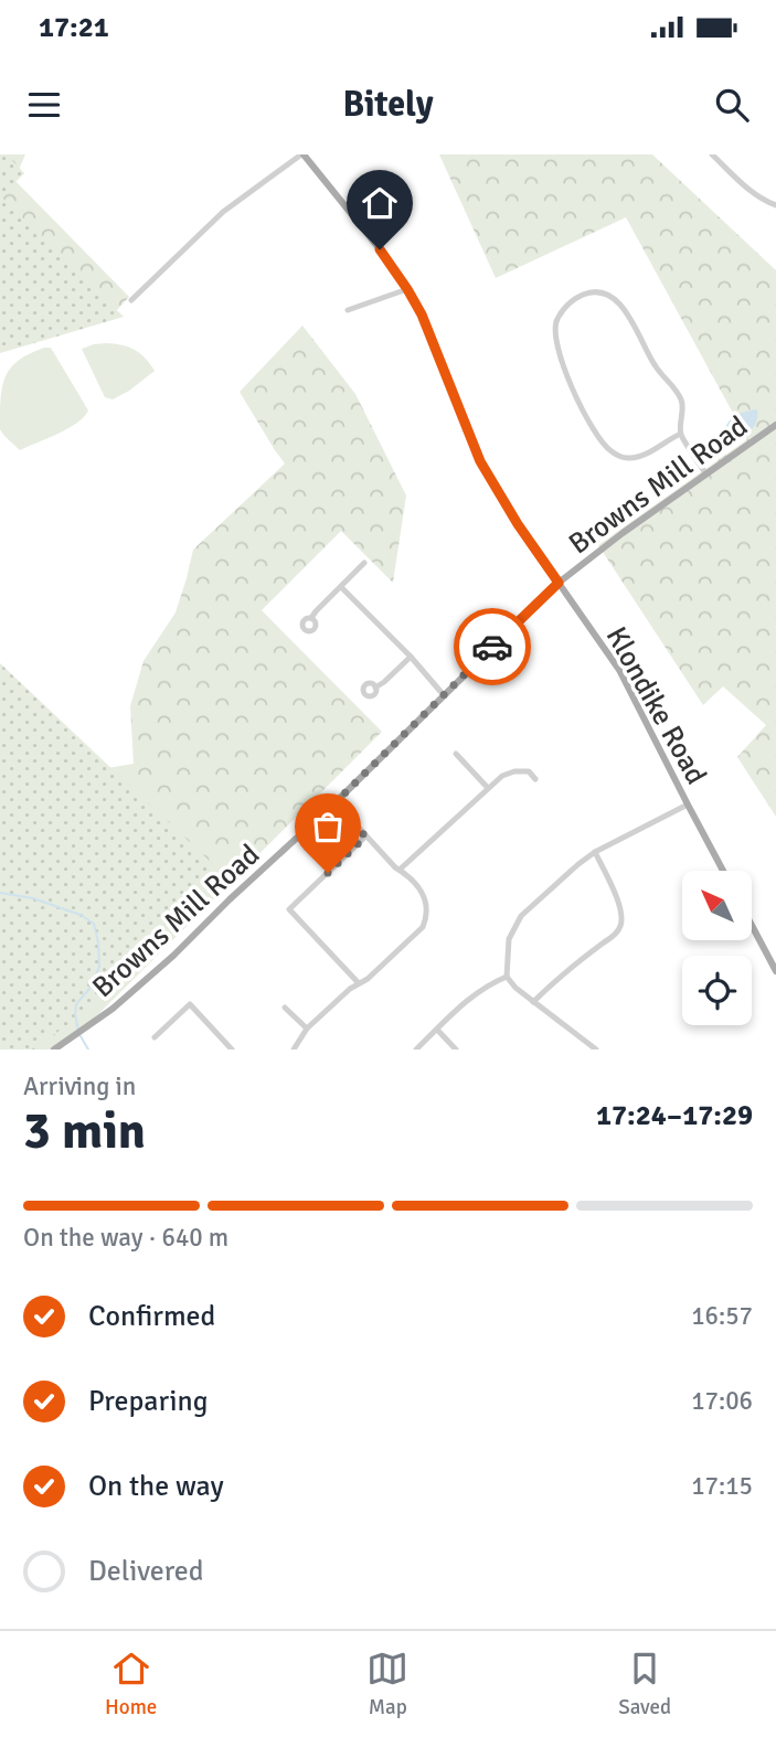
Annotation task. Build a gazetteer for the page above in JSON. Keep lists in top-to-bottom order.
{
  "streets": {
    "main road": ["Browns Mill Road", "Klondike Road"]
  },
  "crossings": [
    ["Browns Mill Road", "Klondike Road"]
  ],
  "north": "top left",
  "page": {
    "status": "17:21",
    "header": "Bitely",
    "heading": ["3 min", "Arriving in", "17:24–17:29"],
    "bar": "On the way · 640 m",
    "list": [
      ["Confirmed", "16:57"],
      ["Preparing", "17:06"],
      ["On the way", "17:15"],
      "Delivered"
    ],
    "tabs": ["Home", "Map", "Saved"]
  }
}
